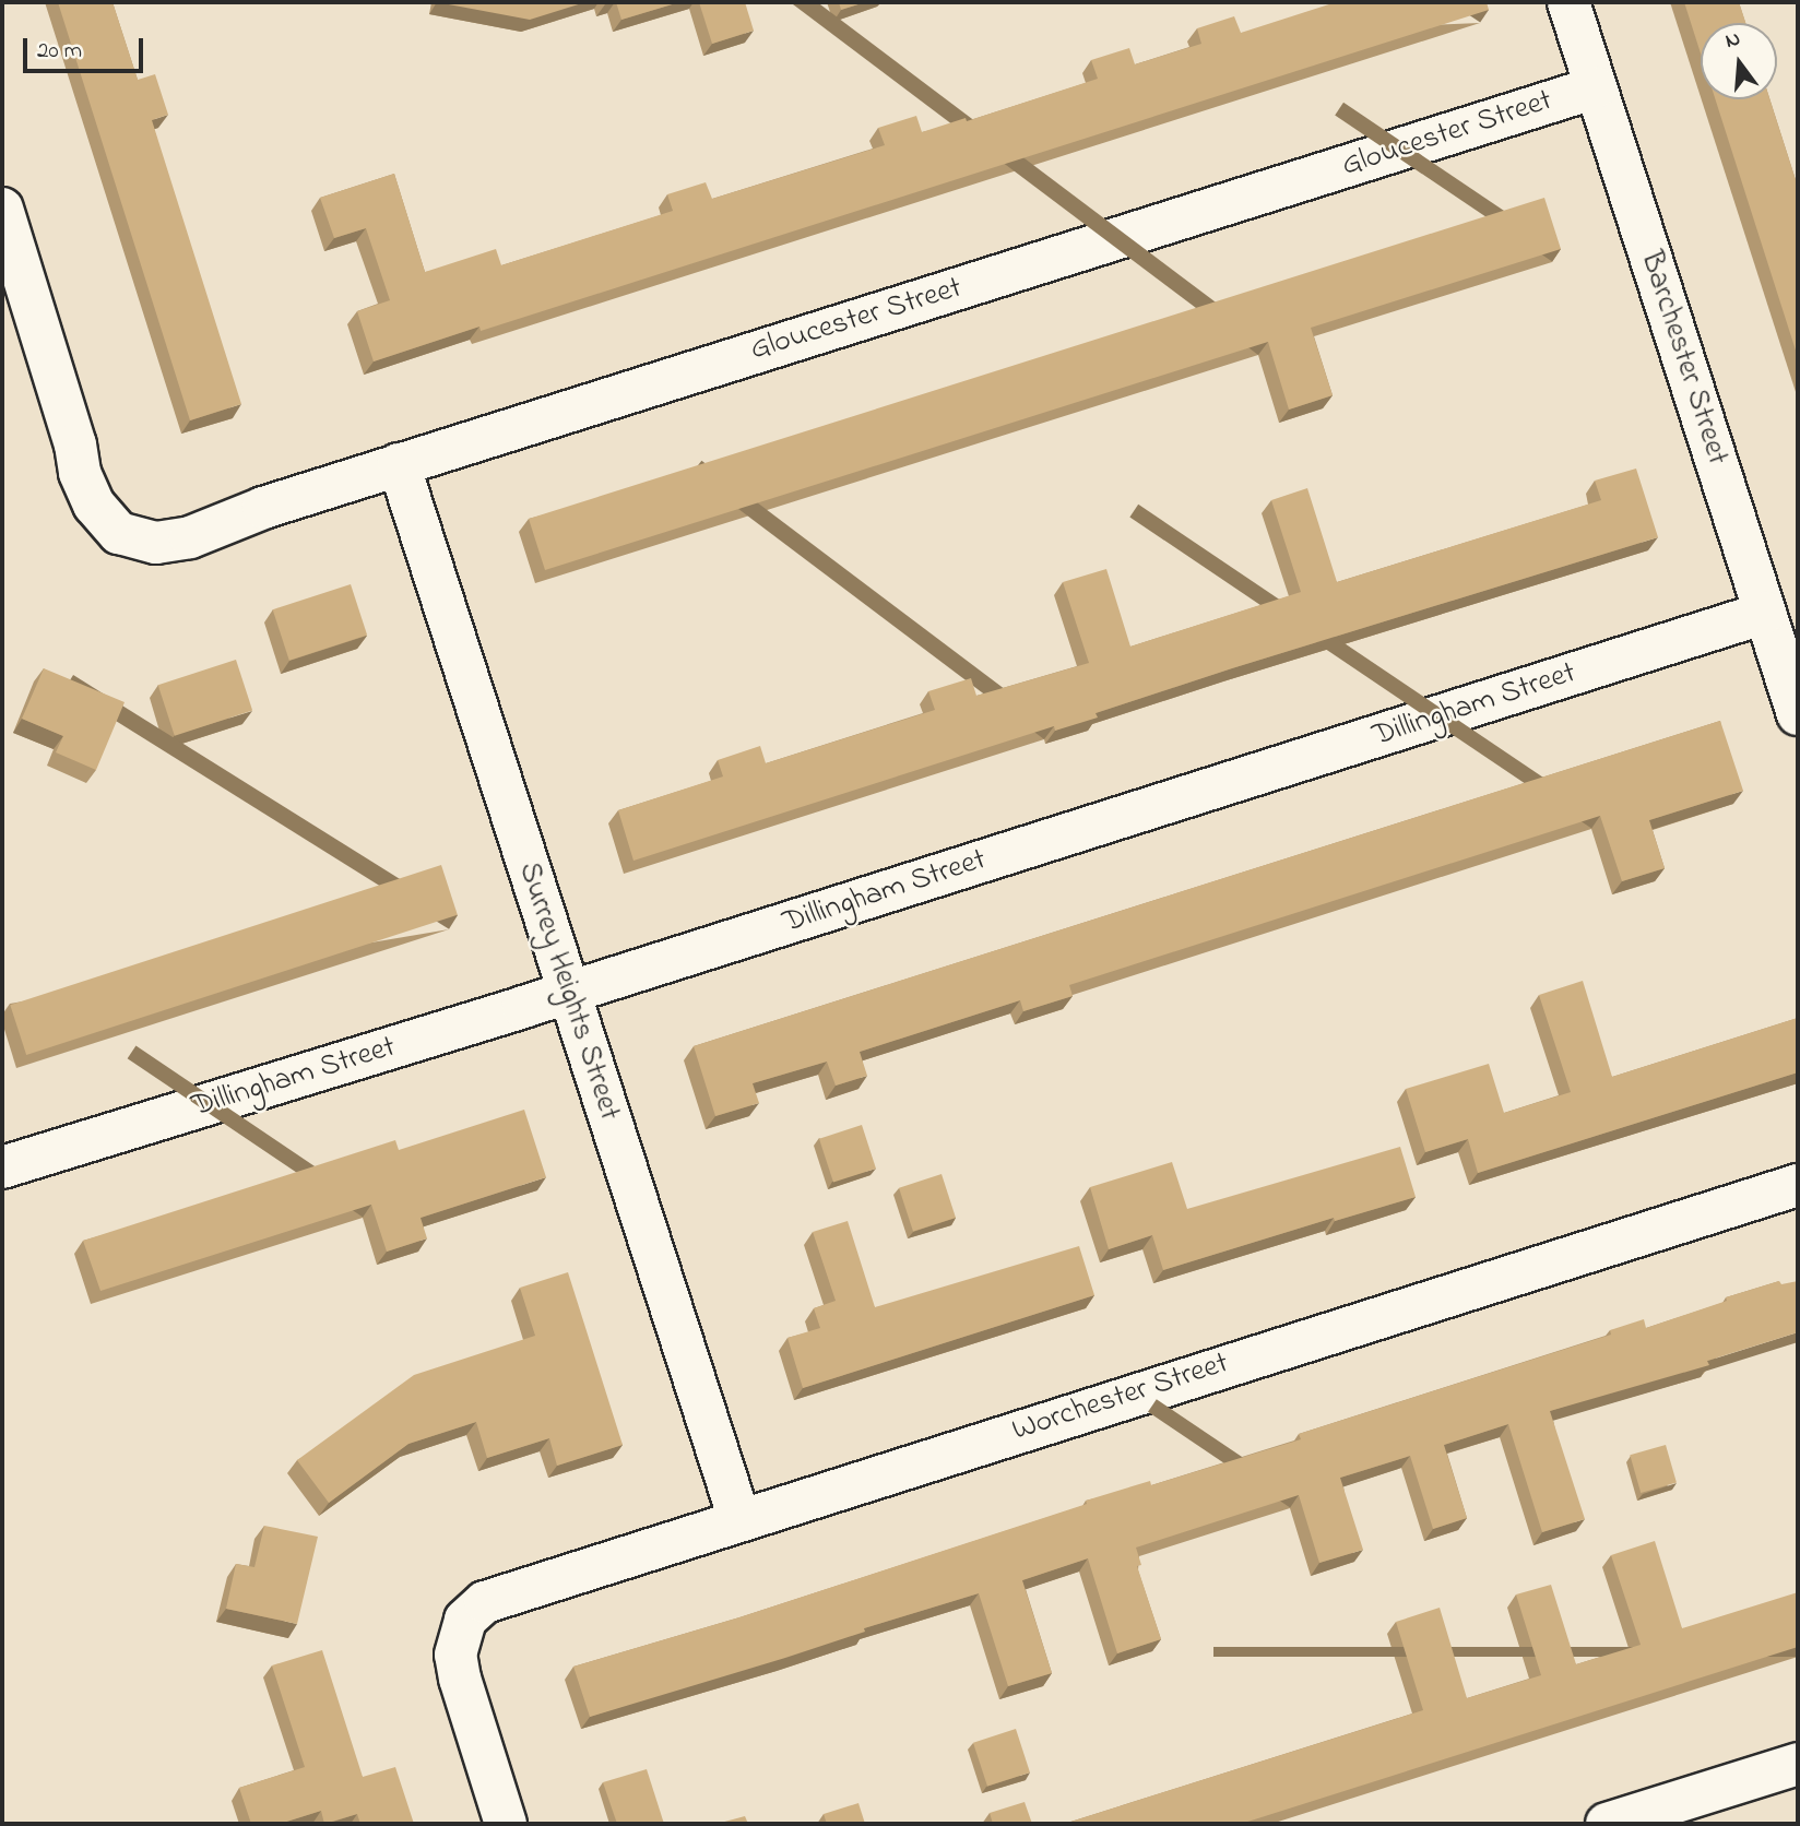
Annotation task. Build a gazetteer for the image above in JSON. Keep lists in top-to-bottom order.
{
  "streets": {
    "street": [
      "Gloucester Street",
      "Barchester Street",
      "Dillingham Street",
      "Surrey Heights Street",
      "Worchester Street"
    ]
  },
  "crossings": [
    ["Gloucester Street", "Barchester Street"],
    ["Gloucester Street", "Surrey Heights Street"],
    ["Barchester Street", "Dillingham Street"],
    ["Dillingham Street", "Surrey Heights Street"],
    ["Surrey Heights Street", "Worchester Street"]
  ],
  "scale_bar": "20 m",
  "north": "top"
}
